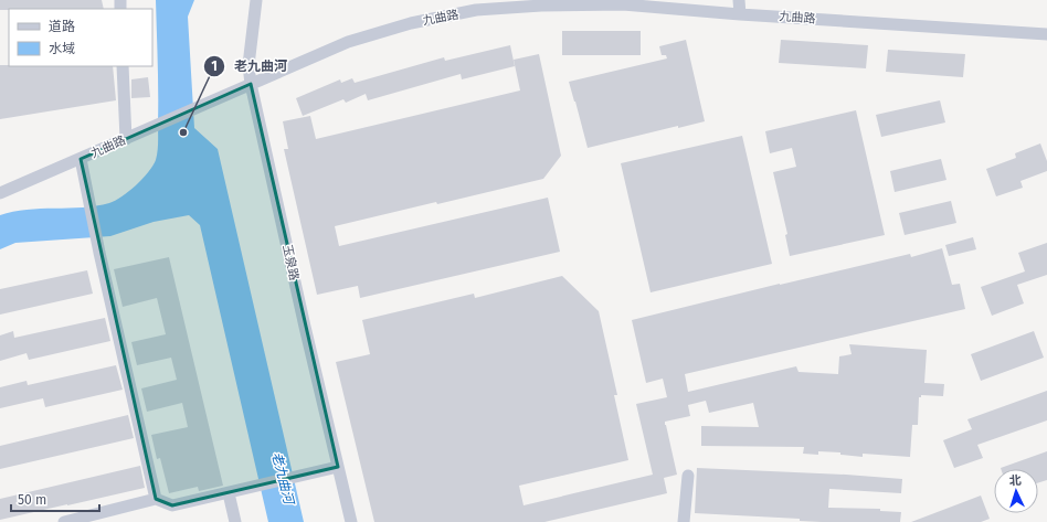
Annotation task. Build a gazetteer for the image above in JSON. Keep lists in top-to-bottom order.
{
  "streets": {
    "street": ["九曲路", "玉泉路"]
  },
  "crossings": [
    ["九曲路", "玉泉路"]
  ],
  "water": ["老九曲河"],
  "places": ["老九曲河"],
  "legend": ["道路", "水域"],
  "scale_bar": "50 m",
  "north": "top"
}
